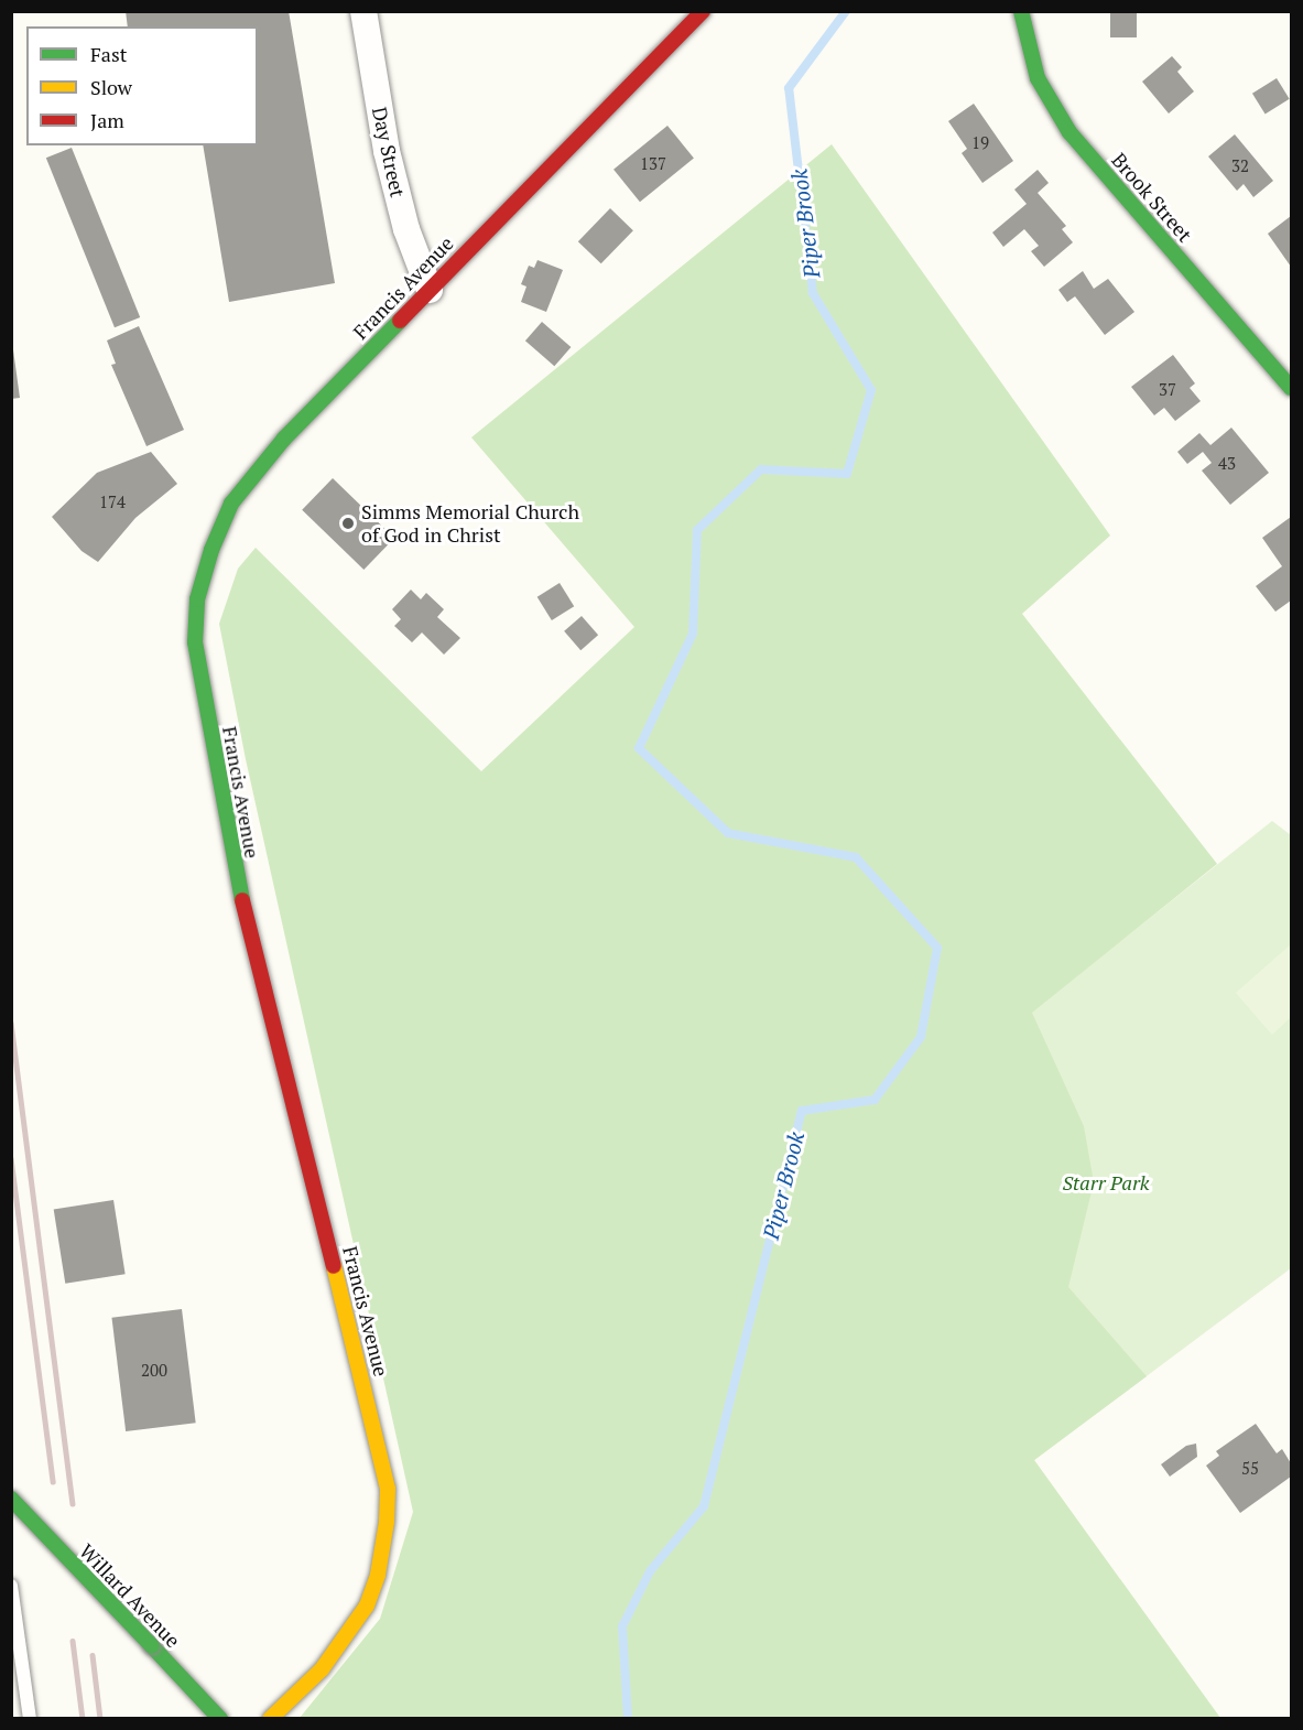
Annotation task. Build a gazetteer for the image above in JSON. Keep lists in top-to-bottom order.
{
  "streets": {
    "street": [
      "Day Street",
      "Brook Street",
      "Francis Avenue",
      "Willard Avenue"
    ]
  },
  "crossings": [
    ["Day Street", "Francis Avenue"]
  ],
  "water": ["Piper Brook"],
  "parks": ["Starr Park"],
  "places": ["Simms Memorial Church of God in Christ"],
  "house_numbers": [
    "19",
    "137",
    "32",
    "37",
    "43",
    "174",
    "200",
    "55"
  ],
  "legend": ["Fast", "Slow", "Jam"]
}
